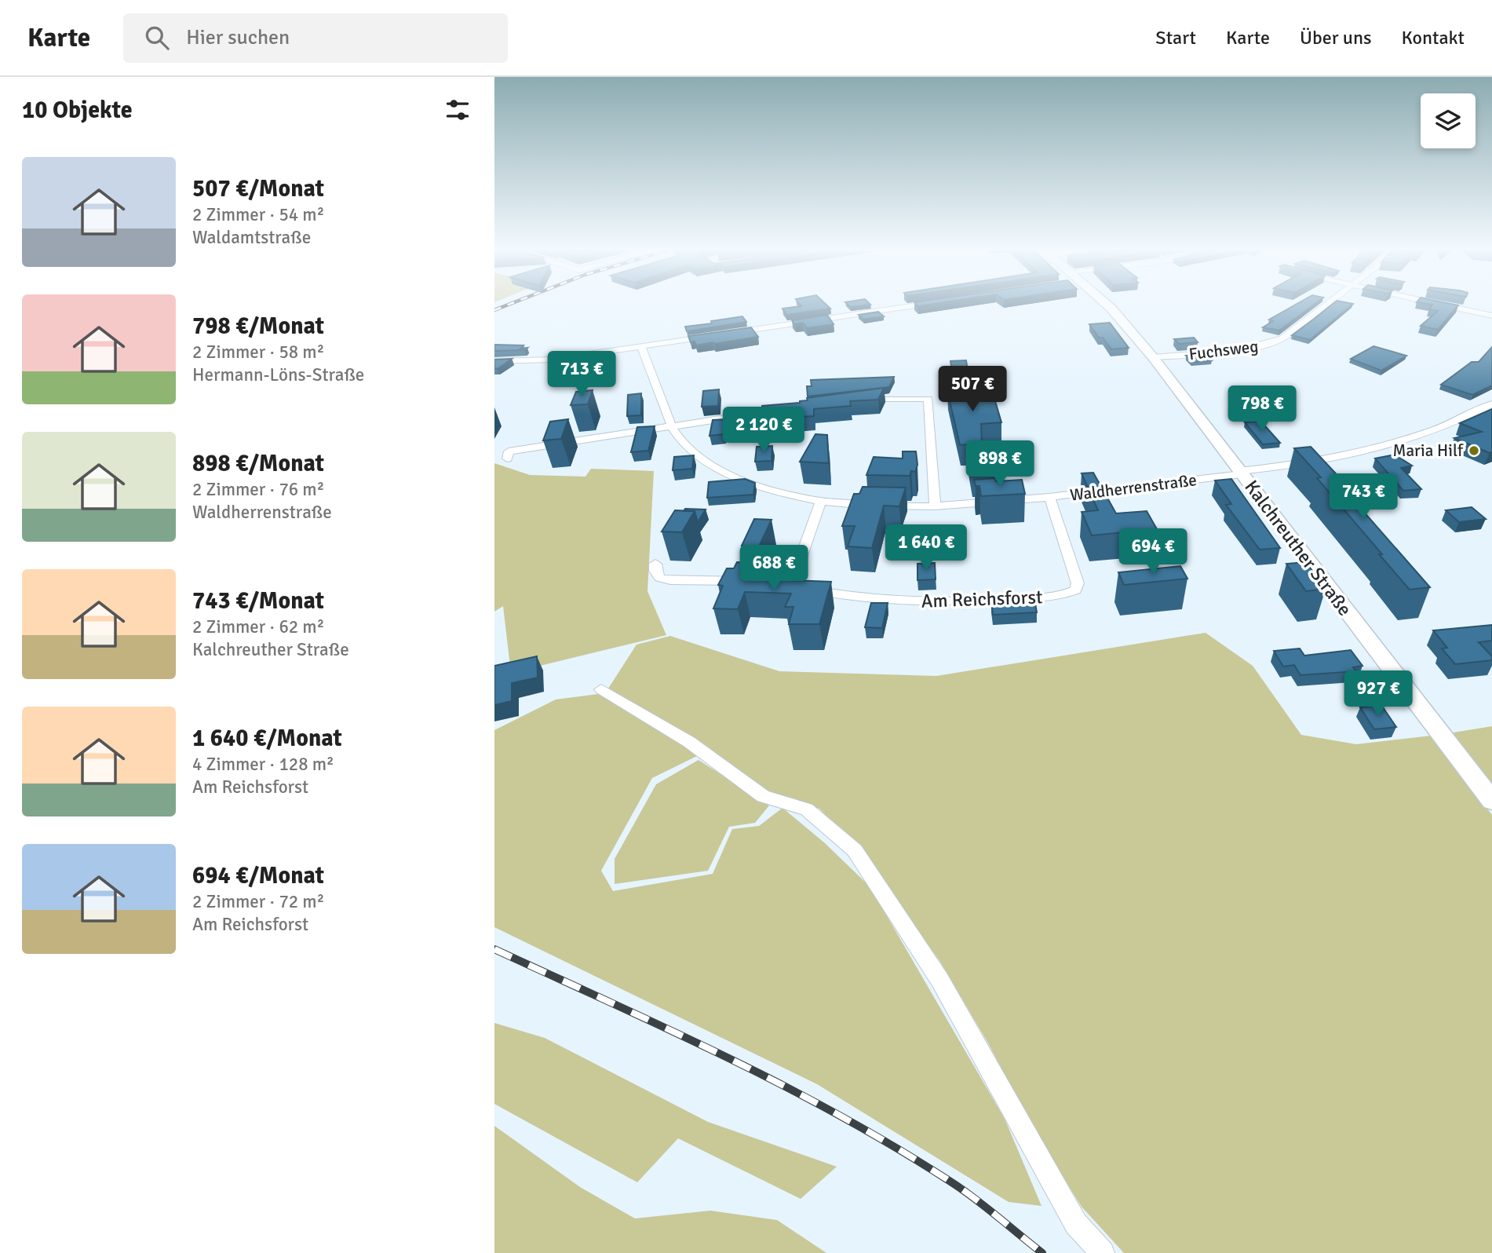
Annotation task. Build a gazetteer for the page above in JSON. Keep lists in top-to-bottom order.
{
  "streets": {
    "street": [
      "Fuchsweg",
      "Waldherrenstraße",
      "Kalchreuther Straße",
      "Am Reichsforst"
    ]
  },
  "crossings": [
    ["Fuchsweg", "Kalchreuther Straße"],
    ["Waldherrenstraße", "Kalchreuther Straße"],
    ["Waldherrenstraße", "Am Reichsforst"]
  ],
  "places": ["Maria Hilf"],
  "page": {
    "header": "Karte",
    "search": "Hier suchen",
    "nav": [
      "Start",
      "Karte",
      "Über uns",
      "Kontakt"
    ],
    "heading": "10 Objekte",
    "list": [
      {
        "name": "507 €/Monat",
        "note": "2 Zimmer · 54 m² · Waldamtstraße"
      },
      {
        "name": "798 €/Monat",
        "note": "2 Zimmer · 58 m² · Hermann-Löns-Straße"
      },
      {
        "name": "898 €/Monat",
        "note": "2 Zimmer · 76 m² · Waldherrenstraße"
      },
      {
        "name": "743 €/Monat",
        "note": "2 Zimmer · 62 m² · Kalchreuther Straße"
      },
      {
        "name": "1 640 €/Monat",
        "note": "4 Zimmer · 128 m² · Am Reichsforst"
      },
      {
        "name": "694 €/Monat",
        "note": "2 Zimmer · 72 m² · Am Reichsforst"
      }
    ],
    "price": [
      "713 €",
      "507 €",
      "798 €",
      "2 120 €",
      "898 €",
      "743 €",
      "1 640 €",
      "694 €",
      "688 €",
      "927 €"
    ]
  }
}
